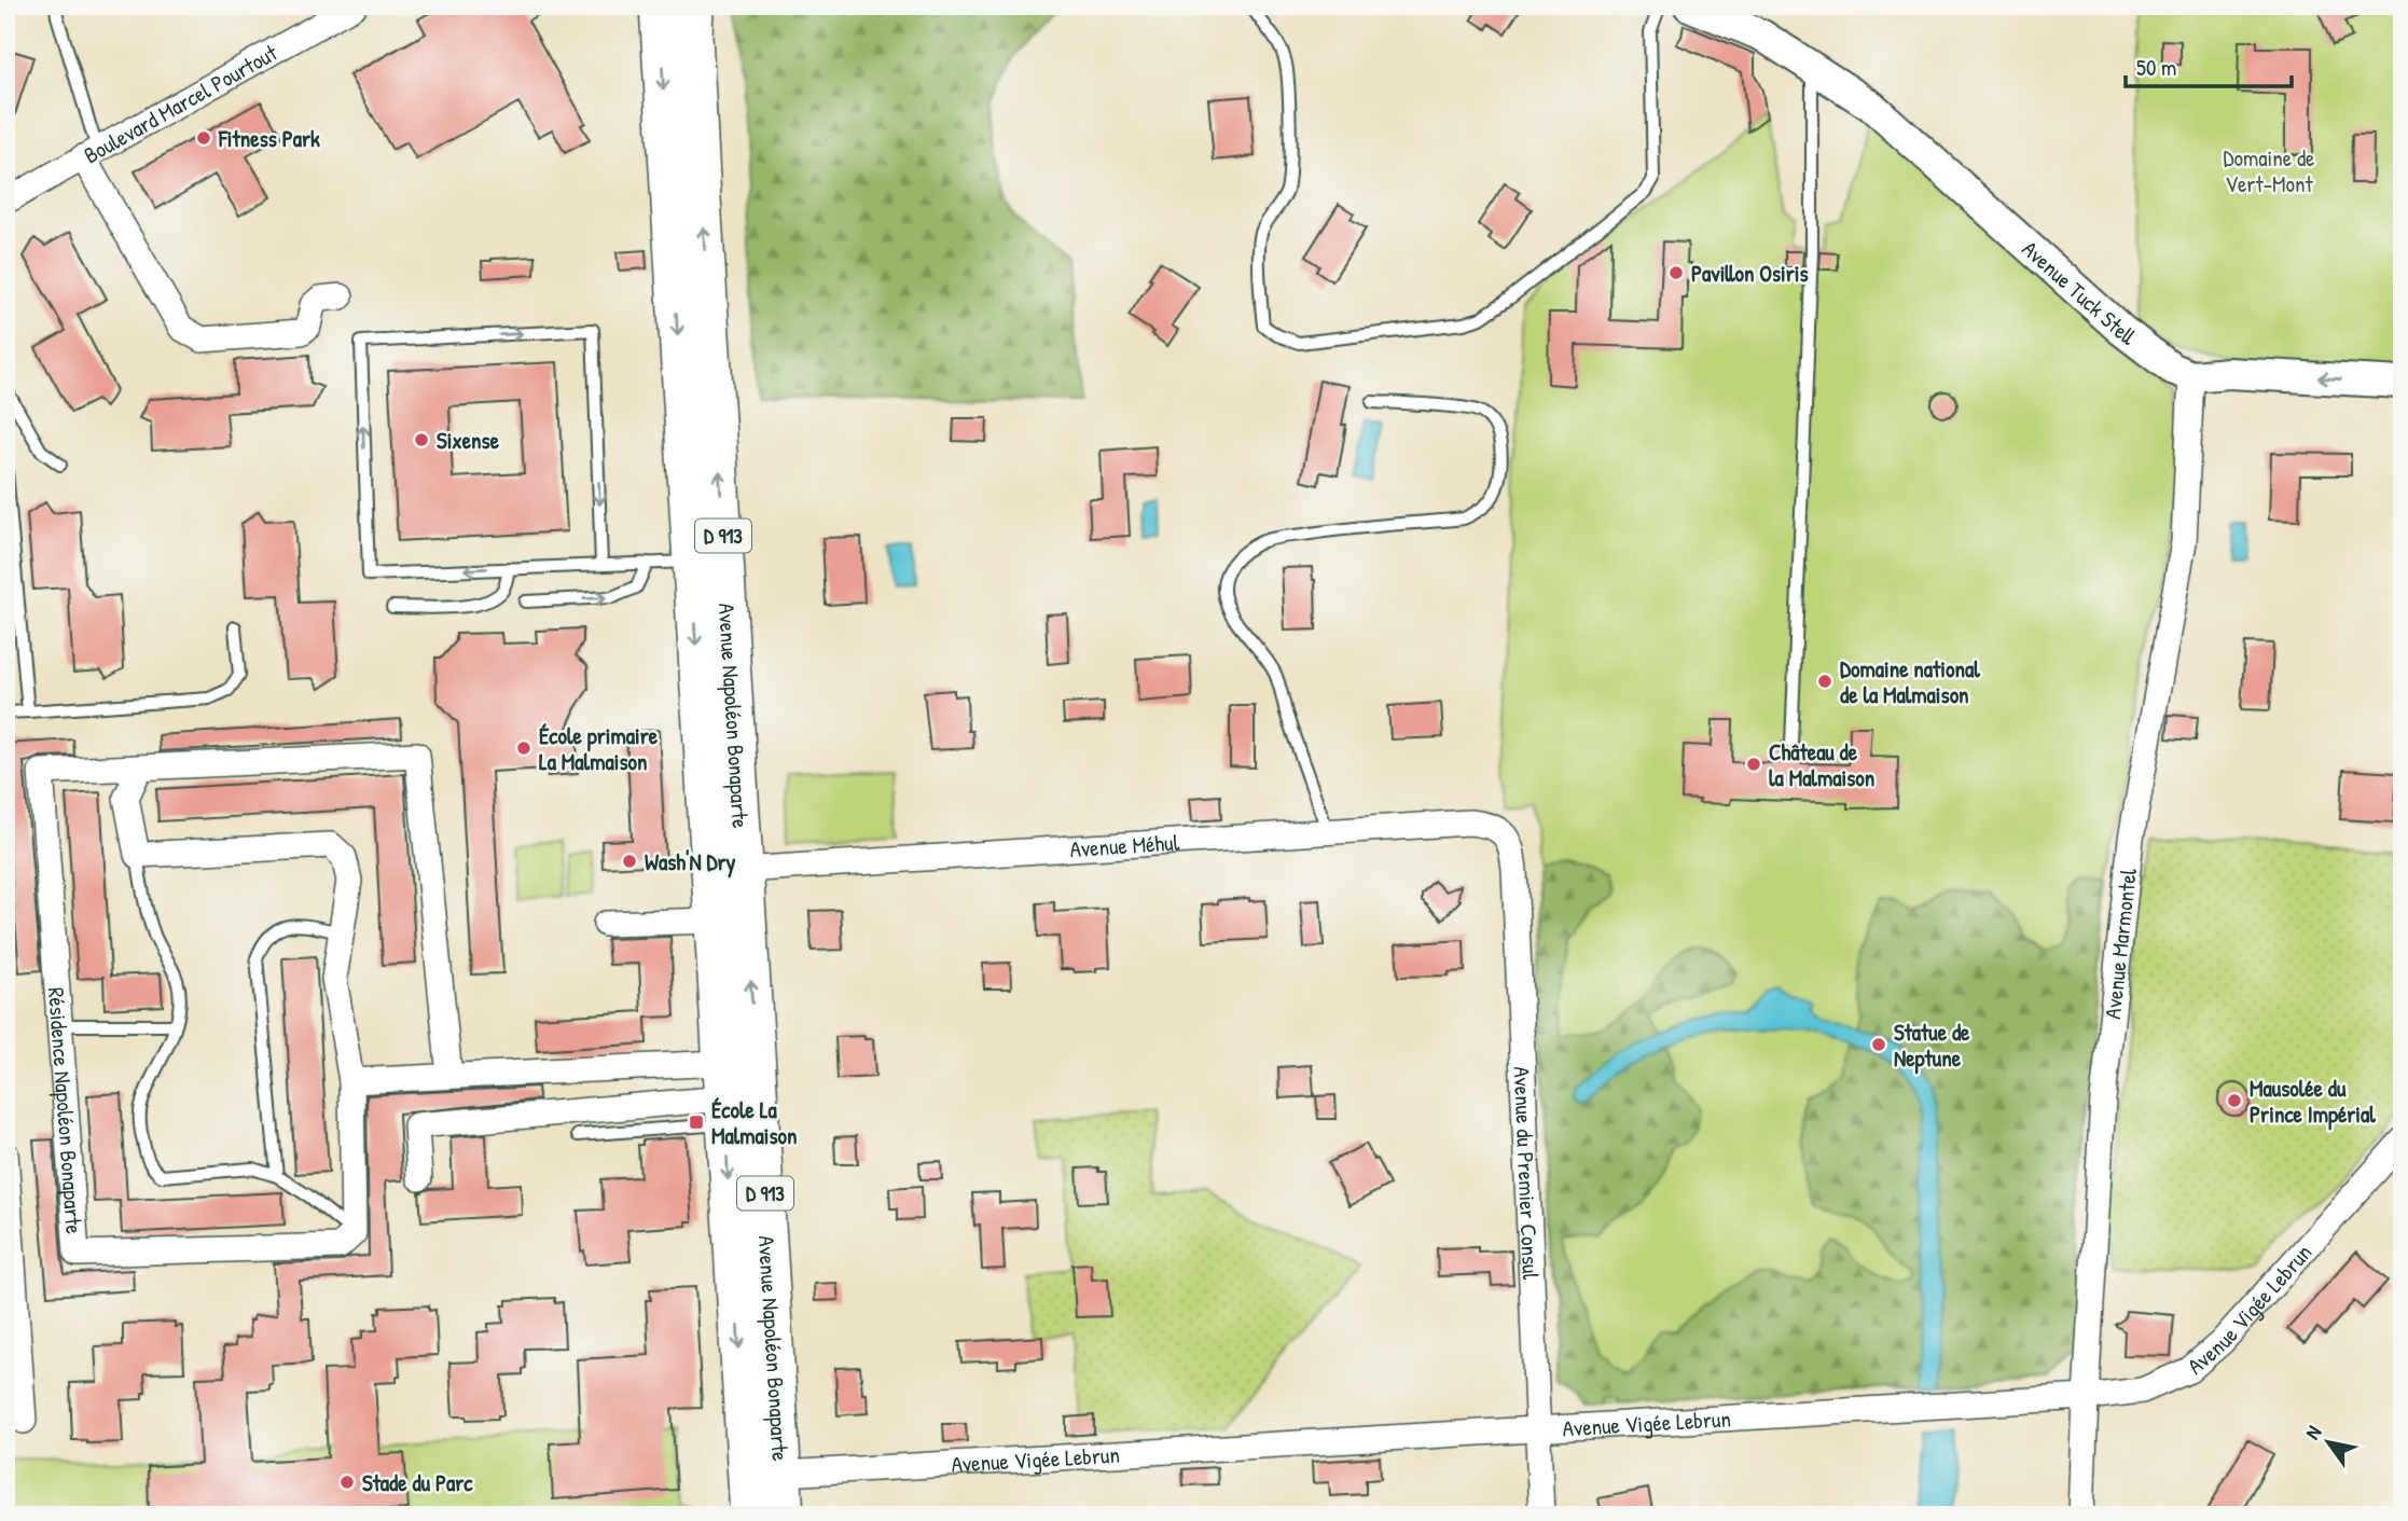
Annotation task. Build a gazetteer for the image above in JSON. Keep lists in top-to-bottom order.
{
  "streets": {
    "main road": ["D 913", "Avenue Napoléon Bonaparte"],
    "street": [
      "Boulevard Marcel Pourtout",
      "Avenue Tuck Stell",
      "Avenue Méhul",
      "Avenue Marmontel",
      "Résidence Napoléon Bonaparte",
      "Avenue du Premier Consul",
      "Avenue Vigée Lebrun"
    ]
  },
  "crossings": [
    ["Avenue Tuck Stell", "Avenue Marmontel"],
    ["Avenue Napoléon Bonaparte", "Avenue Méhul"],
    ["Avenue Napoléon Bonaparte", "Avenue Vigée Lebrun"],
    ["Avenue Méhul", "Avenue du Premier Consul"],
    ["Avenue Marmontel", "Avenue Vigée Lebrun"],
    ["Avenue du Premier Consul", "Avenue Vigée Lebrun"]
  ],
  "parks": ["Domaine de Vert-Mont"],
  "places": {
    "other": [
      "Fitness Park",
      "Pavillon Osiris",
      "Sixense",
      "Domaine national de la Malmaison",
      "École primaire La Malmaison",
      "Château de la Malmaison",
      "Wash'N Dry",
      "Statue de Neptune",
      "Mausolée du Prince Impérial",
      "Stade du Parc"
    ],
    "transit": ["École La Malmaison"]
  },
  "scale_bar": "50 m",
  "north": "top left"
}
